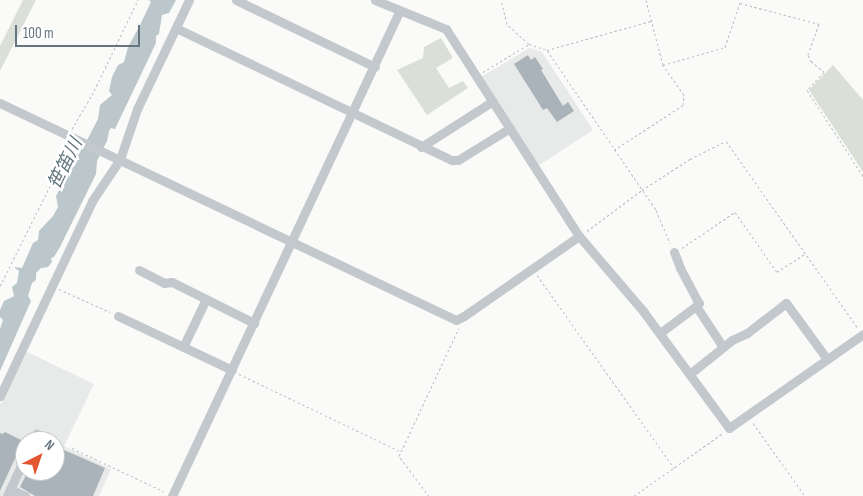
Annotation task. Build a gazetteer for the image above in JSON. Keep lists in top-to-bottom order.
{
  "water": ["笹笛川"],
  "scale_bar": "100 m",
  "north": "top right"
}
